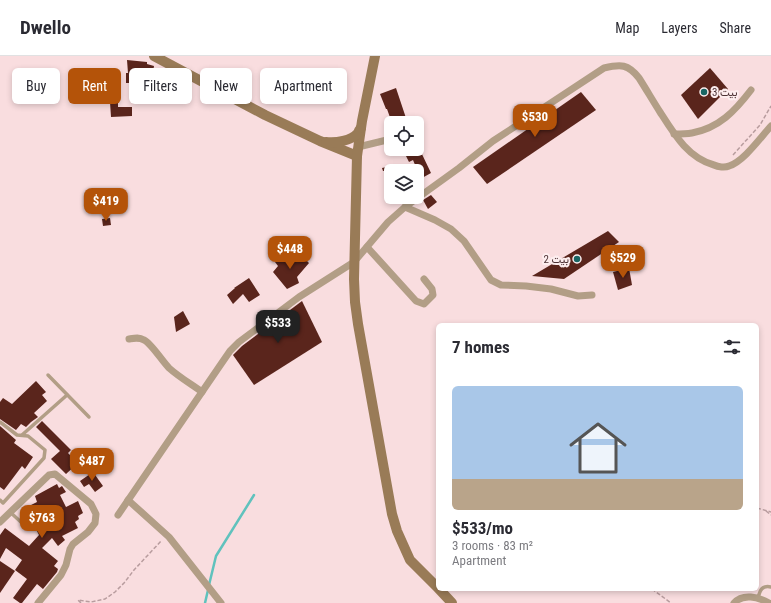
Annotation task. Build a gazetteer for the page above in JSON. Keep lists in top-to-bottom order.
{
  "places": ["بيت 3", "بيت 2"],
  "page": {
    "header": "Dwello",
    "nav": ["Map", "Layers", "Share"],
    "chip": [
      "Buy",
      "Rent",
      "Filters",
      "New",
      "Apartment"
    ],
    "price": [
      "$530",
      "$419",
      "$448",
      "$529",
      "$533",
      "$487",
      "$763"
    ],
    "heading": "7 homes",
    "list": [
      {
        "name": "$533/mo",
        "note": "3 rooms · 83 m² · Apartment"
      }
    ]
  }
}
